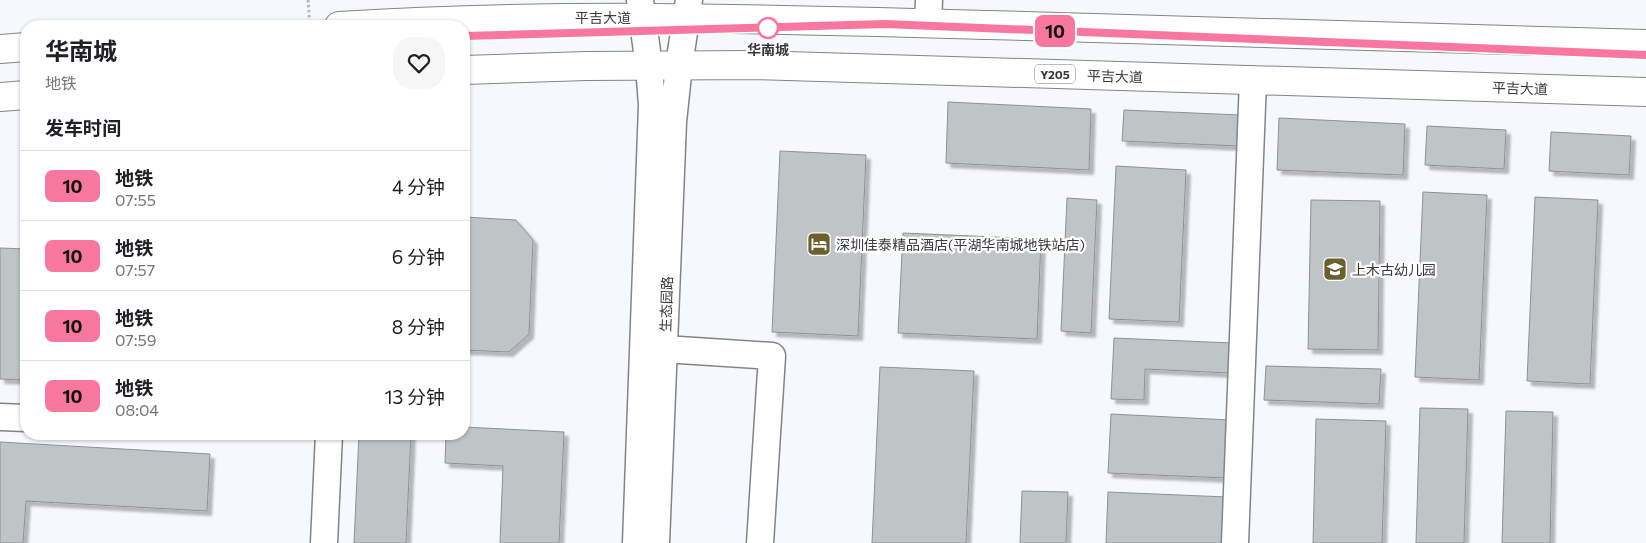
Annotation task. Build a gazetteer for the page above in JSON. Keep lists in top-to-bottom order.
{
  "streets": {
    "main road": ["平吉大道", "Y205"],
    "street": ["生态园路"]
  },
  "crossings": [
    ["平吉大道", "生态园路"]
  ],
  "places": {
    "other": ["华南城"],
    "hotel": ["深圳佳泰精品酒店(平湖华南城地铁站店)"],
    "school or university": ["上木古幼儿园"]
  },
  "lines": ["metro line 10"],
  "page": {
    "on_map": "10",
    "heading": [
      ["华南城", "地铁"],
      "发车时间"
    ],
    "list": [
      {
        "mark": "10",
        "name": "地铁",
        "note": "07:55",
        "value": "4 分钟"
      },
      {
        "mark": "10",
        "name": "地铁",
        "note": "07:57",
        "value": "6 分钟"
      },
      {
        "mark": "10",
        "name": "地铁",
        "note": "07:59",
        "value": "8 分钟"
      },
      {
        "mark": "10",
        "name": "地铁",
        "note": "08:04",
        "value": "13 分钟"
      }
    ]
  }
}
